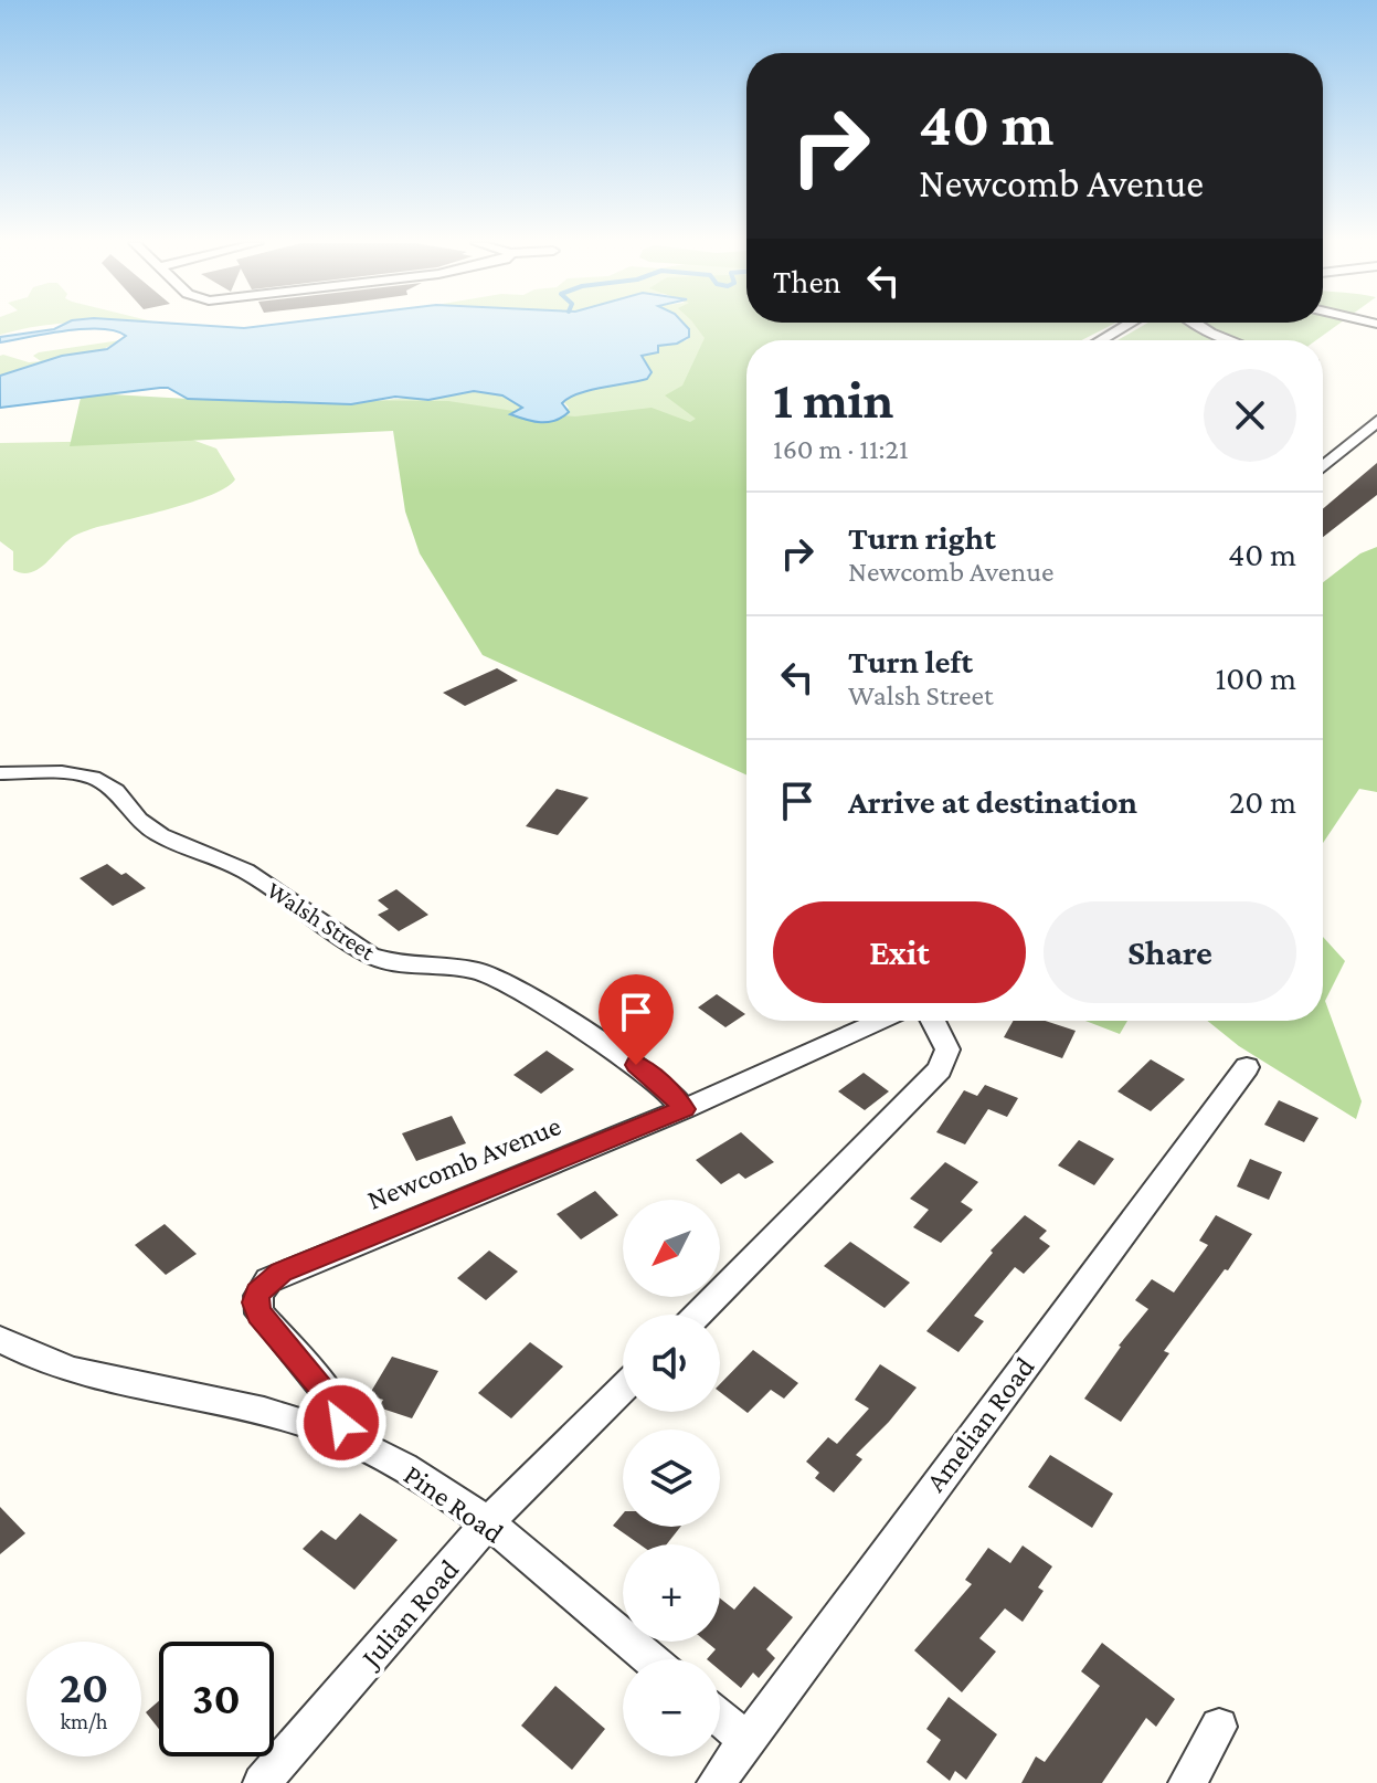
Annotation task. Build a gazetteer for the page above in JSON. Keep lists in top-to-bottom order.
{
  "streets": {
    "street": [
      "Walsh Street",
      "Newcomb Avenue",
      "Amelian Road",
      "Pine Road",
      "Julian Road"
    ]
  },
  "crossings": [
    ["Walsh Street", "Newcomb Avenue"],
    ["Newcomb Avenue", "Pine Road"],
    ["Pine Road", "Julian Road"]
  ],
  "north": "bottom left",
  "page": {
    "turn": ["40 m", "Newcomb Avenue"],
    "then": "Then",
    "heading": ["1 min", "160 m · 11:21"],
    "list": [
      {
        "name": "Turn right",
        "note": "Newcomb Avenue",
        "value": "40 m"
      },
      {
        "name": "Turn left",
        "note": "Walsh Street",
        "value": "100 m"
      },
      {
        "name": "Arrive at destination",
        "value": "20 m"
      }
    ],
    "buttons": ["Exit", "Share"],
    "map_buttons": ["+", "−"],
    "speed": "20 km/h",
    "limit": "30"
  }
}
